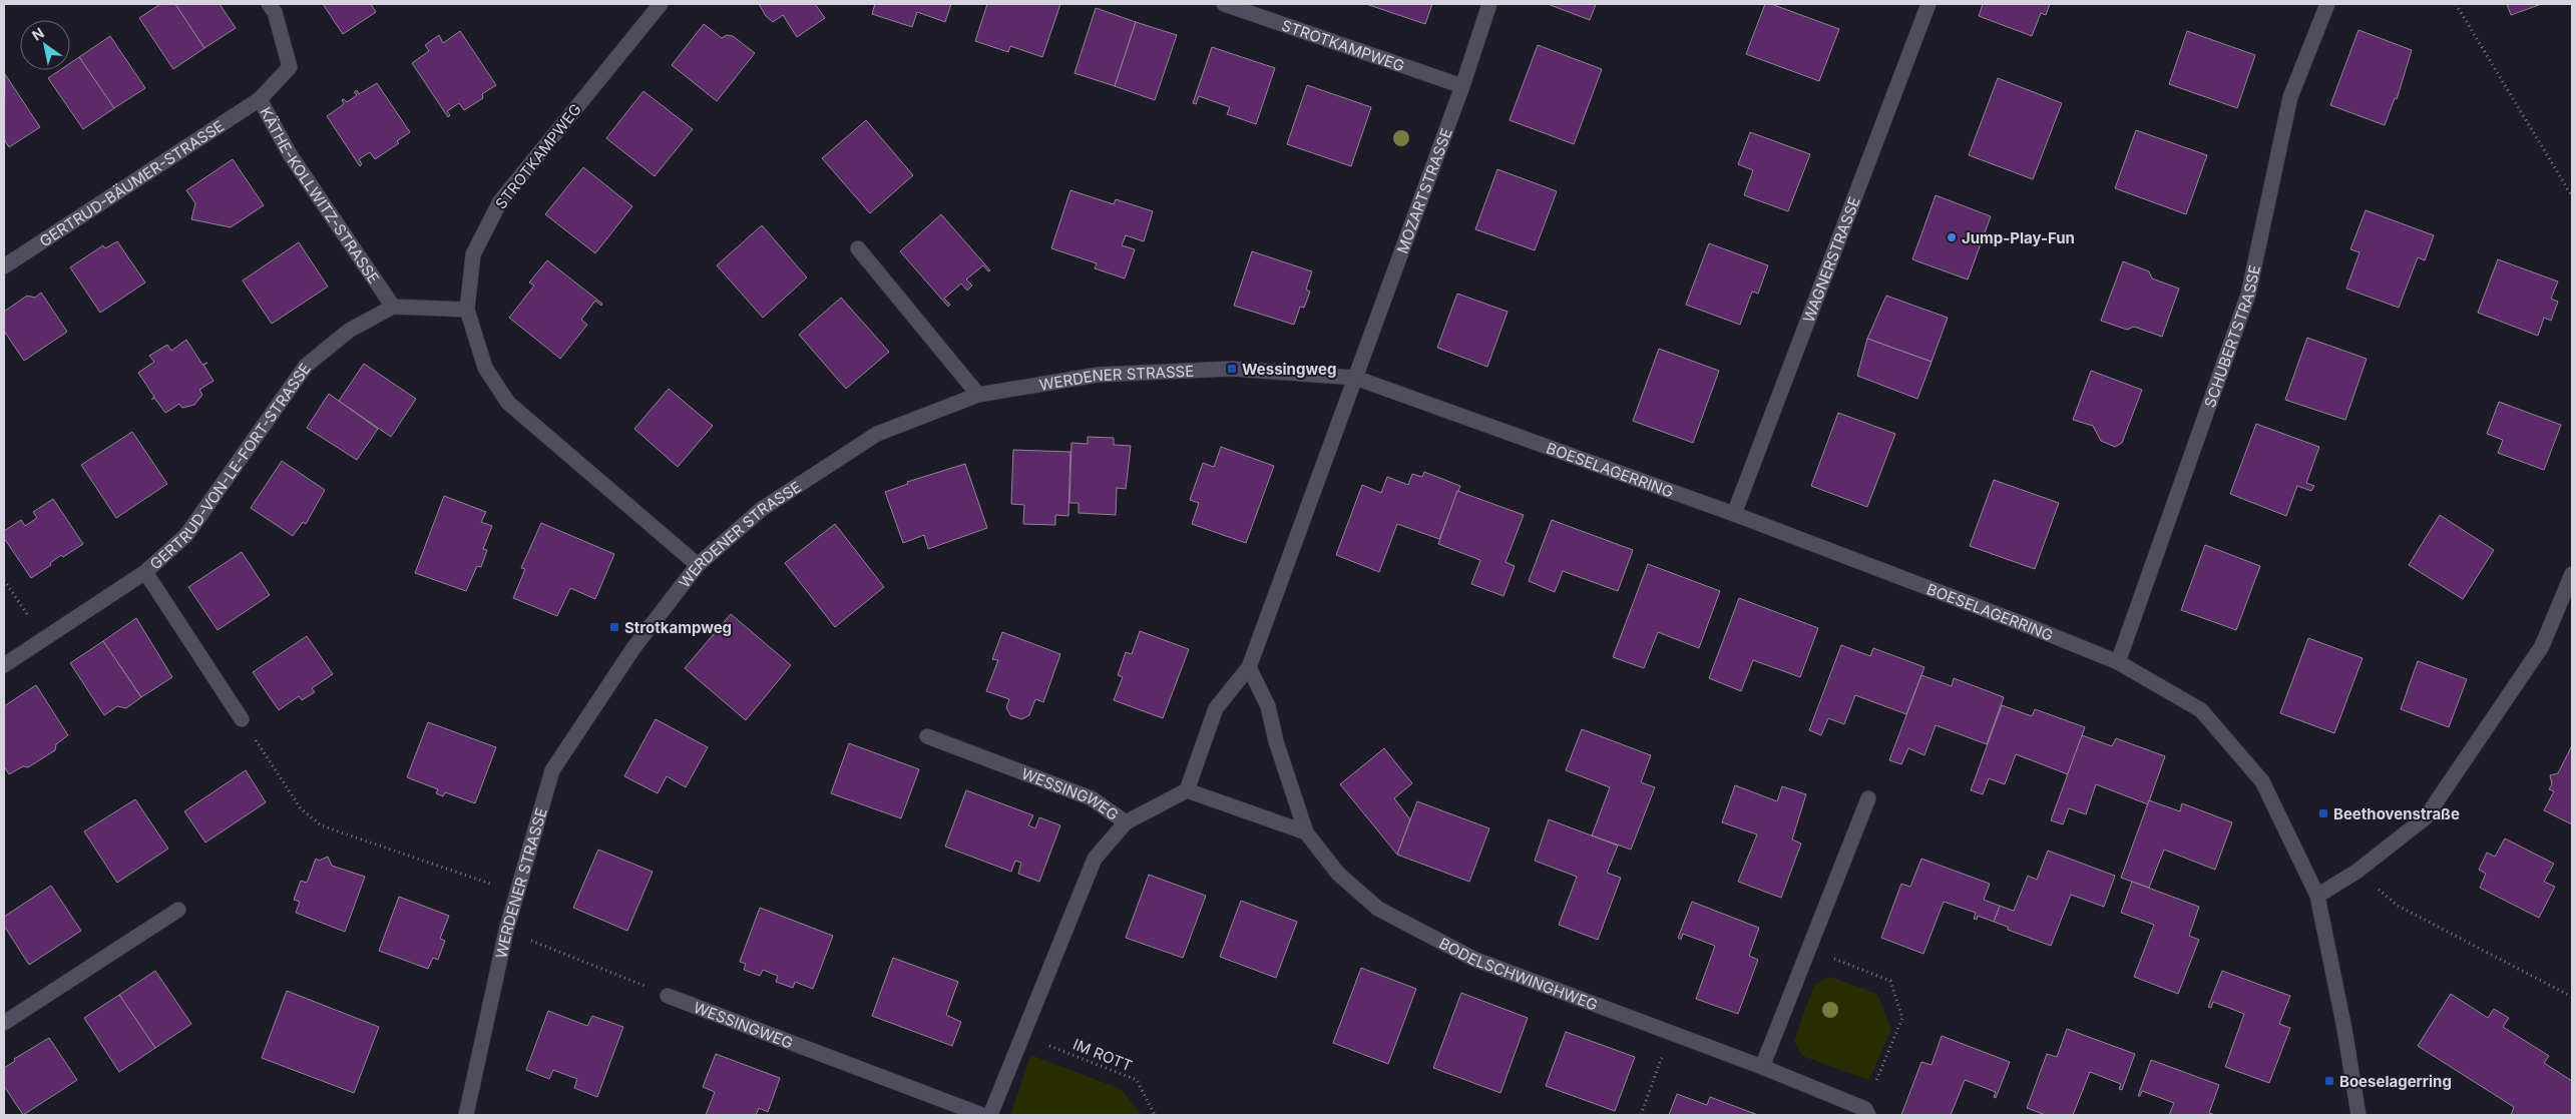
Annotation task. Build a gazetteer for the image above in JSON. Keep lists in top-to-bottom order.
{
  "streets": {
    "street": [
      "STROTKAMPWEG",
      "GERTRUD-BÄUMER-STRASSE",
      "MOZARTSTRASSE",
      "KÄTHE-KOLLWITZ-STRASSE",
      "WAGNERSTRASSE",
      "SCHUBERTSTRASSE",
      "WERDENER STRASSE",
      "GERTRUD-VON-LE-FORT-STRASSE",
      "BOESELAGERRING",
      "WESSINGWEG",
      "BODELSCHWINGHWEG"
    ],
    "path": ["IM ROTT"]
  },
  "crossings": [
    ["STROTKAMPWEG", "MOZARTSTRASSE"],
    ["STROTKAMPWEG", "WERDENER STRASSE"],
    ["GERTRUD-BÄUMER-STRASSE", "KÄTHE-KOLLWITZ-STRASSE"],
    ["MOZARTSTRASSE", "WERDENER STRASSE"],
    ["MOZARTSTRASSE", "BOESELAGERRING"],
    ["KÄTHE-KOLLWITZ-STRASSE", "GERTRUD-VON-LE-FORT-STRASSE"],
    ["WAGNERSTRASSE", "BOESELAGERRING"],
    ["SCHUBERTSTRASSE", "BOESELAGERRING"],
    ["WERDENER STRASSE", "BOESELAGERRING"],
    ["WESSINGWEG", "IM ROTT"]
  ],
  "places": {
    "other": ["Jump-Play-Fun"],
    "transit": [
      "Wessingweg",
      "Strotkampweg",
      "Beethovenstraße",
      "Boeselagerring"
    ]
  },
  "north": "top left"
}
